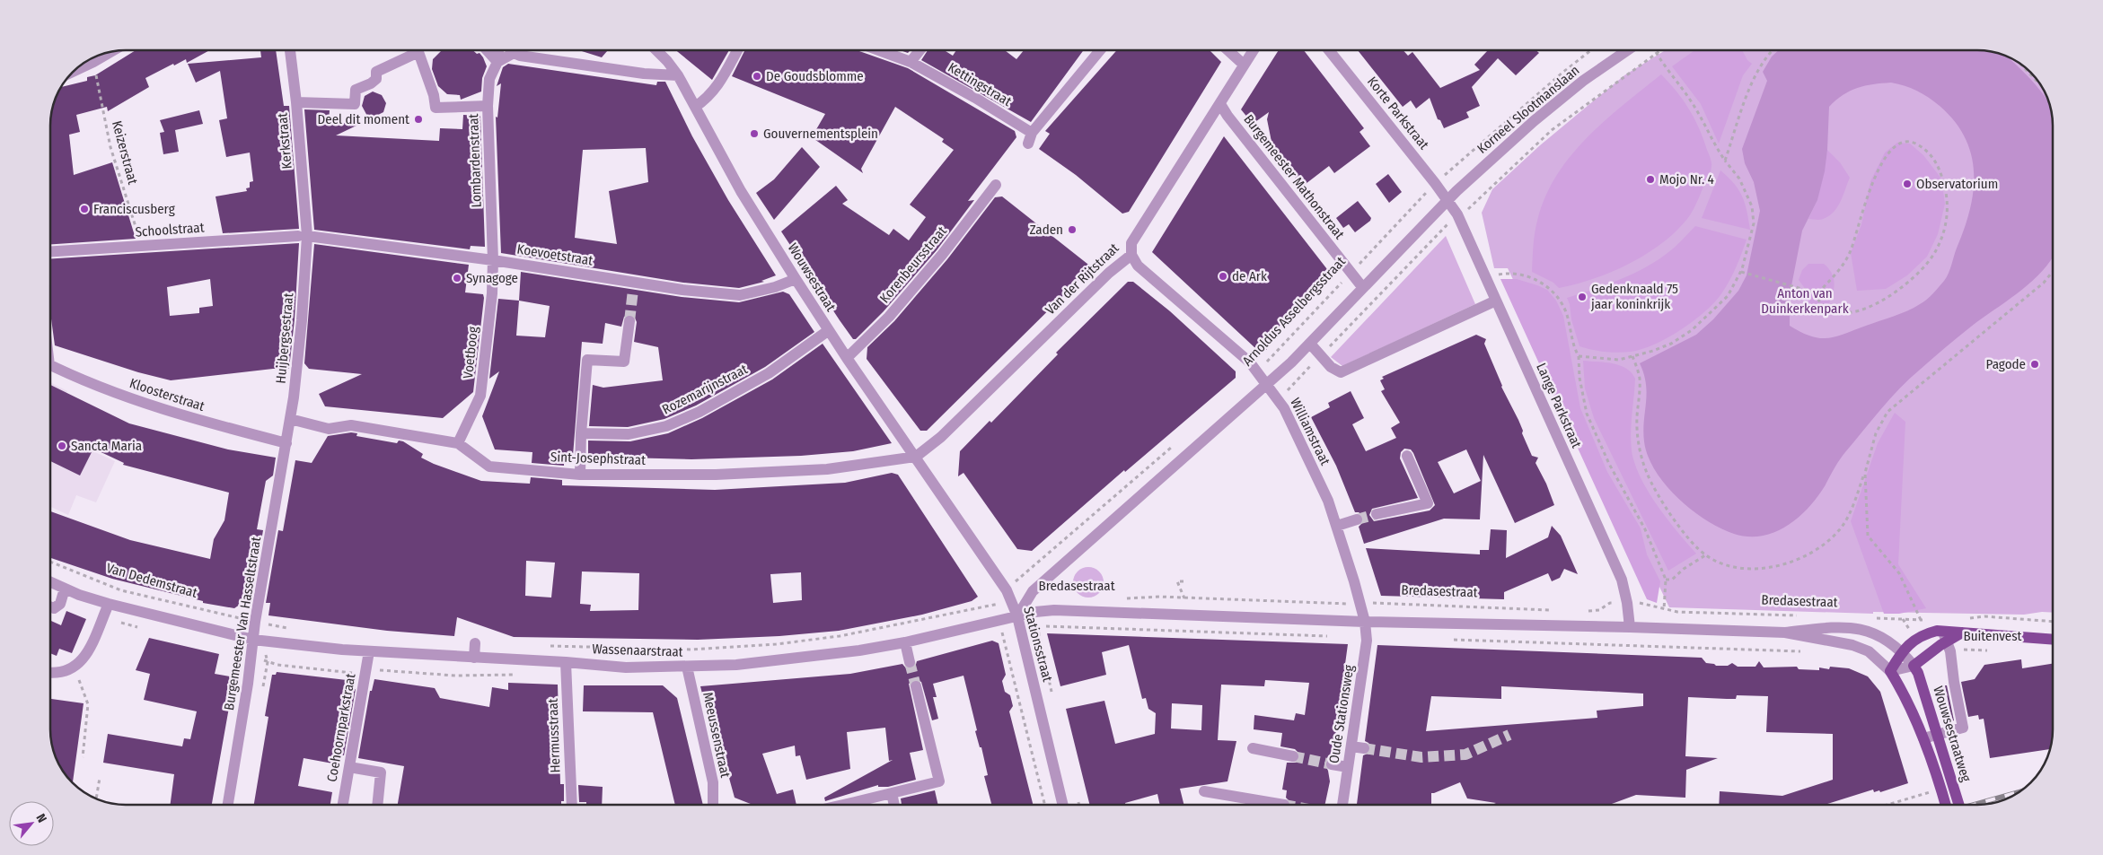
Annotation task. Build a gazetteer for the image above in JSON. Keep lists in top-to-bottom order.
{
  "streets": {
    "main road": ["Buitenvest", "Wouwsestraatweg"],
    "street": [
      "Kettingstraat",
      "Korneel Slootmanslaan",
      "Korte Parkstraat",
      "Kerkstraat",
      "Lombardenstraat",
      "Burgemeester Mathonstraat",
      "Schoolstraat",
      "Koevoetstraat",
      "Korenbeursstraat",
      "Wouwsestraat",
      "Van der Rijtstraat",
      "Huijbergsestraat",
      "Voetboog",
      "Rozemarijnstraat",
      "Kloosterstraat",
      "Lange Parkstraat",
      "Williamstraat",
      "Sint-Josephstraat",
      "Bredasestraat",
      "Burgemeester Van Hasseltstraat",
      "Stationsstraat",
      "Wassenaarstraat",
      "Oude Stationsweg",
      "Coehoornparkstraat",
      "Meeussenstraat",
      "Hermusstraat"
    ],
    "path": ["Keizerstraat", "Arnoldus Asselbergsstraat", "Van Dedemstraat"]
  },
  "crossings": [
    ["Korneel Slootmanslaan", "Korte Parkstraat"],
    ["Korneel Slootmanslaan", "Lange Parkstraat"],
    ["Korte Parkstraat", "Arnoldus Asselbergsstraat"],
    ["Korte Parkstraat", "Lange Parkstraat"],
    ["Kerkstraat", "Schoolstraat"],
    ["Kerkstraat", "Koevoetstraat"],
    ["Kerkstraat", "Huijbergsestraat"],
    ["Keizerstraat", "Schoolstraat"],
    ["Lombardenstraat", "Koevoetstraat"],
    ["Lombardenstraat", "Voetboog"],
    ["Burgemeester Mathonstraat", "Van der Rijtstraat"],
    ["Burgemeester Mathonstraat", "Arnoldus Asselbergsstraat"],
    ["Schoolstraat", "Koevoetstraat"],
    ["Schoolstraat", "Huijbergsestraat"],
    ["Koevoetstraat", "Wouwsestraat"],
    ["Koevoetstraat", "Huijbergsestraat"],
    ["Koevoetstraat", "Voetboog"],
    ["Korenbeursstraat", "Wouwsestraat"],
    ["Wouwsestraat", "Van der Rijtstraat"],
    ["Wouwsestraat", "Rozemarijnstraat"],
    ["Wouwsestraat", "Sint-Josephstraat"],
    ["Wouwsestraat", "Stationsstraat"],
    ["Van der Rijtstraat", "Williamstraat"],
    ["Van der Rijtstraat", "Sint-Josephstraat"],
    ["Van der Rijtstraat", "Stationsstraat"],
    ["Arnoldus Asselbergsstraat", "Williamstraat"],
    ["Huijbergsestraat", "Kloosterstraat"],
    ["Huijbergsestraat", "Sint-Josephstraat"],
    ["Huijbergsestraat", "Burgemeester Van Hasseltstraat"],
    ["Voetboog", "Sint-Josephstraat"],
    ["Kloosterstraat", "Burgemeester Van Hasseltstraat"],
    ["Lange Parkstraat", "Bredasestraat"],
    ["Williamstraat", "Bredasestraat"],
    ["Williamstraat", "Oude Stationsweg"],
    ["Sint-Josephstraat", "Stationsstraat"],
    ["Van Dedemstraat", "Burgemeester Van Hasseltstraat"],
    ["Bredasestraat", "Buitenvest"],
    ["Bredasestraat", "Stationsstraat"],
    ["Bredasestraat", "Wassenaarstraat"],
    ["Bredasestraat", "Oude Stationsweg"],
    ["Bredasestraat", "Wouwsestraatweg"],
    ["Burgemeester Van Hasseltstraat", "Wassenaarstraat"],
    ["Buitenvest", "Wouwsestraatweg"],
    ["Stationsstraat", "Wassenaarstraat"],
    ["Wassenaarstraat", "Coehoornparkstraat"],
    ["Wassenaarstraat", "Meeussenstraat"],
    ["Wassenaarstraat", "Hermusstraat"]
  ],
  "parks": ["Anton van Duinkerkenpark"],
  "places": [
    "De Goudsblomme",
    "Deel dit moment",
    "Gouvernementsplein",
    "Mojo Nr. 4",
    "Observatorium",
    "Franciscusberg",
    "Zaden",
    "de Ark",
    "Synagoge",
    "Gedenknaald 75 jaar koninkrijk",
    "Pagode",
    "Sancta Maria"
  ],
  "north": "top right"
}
